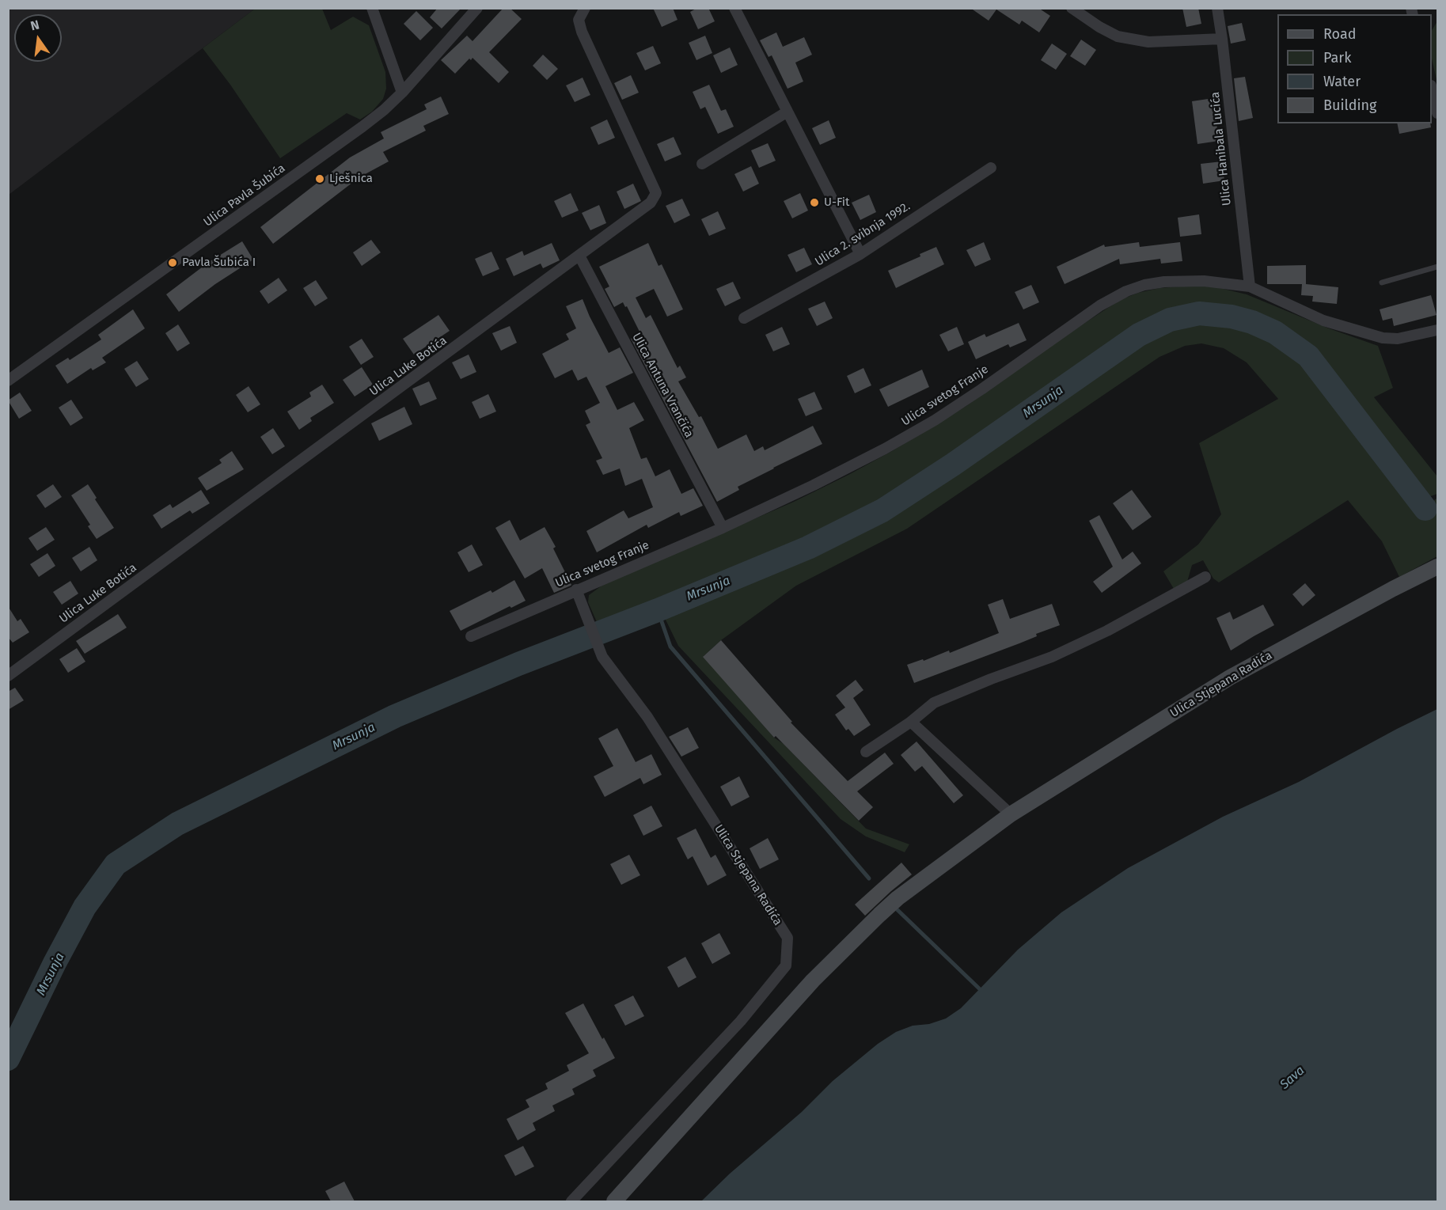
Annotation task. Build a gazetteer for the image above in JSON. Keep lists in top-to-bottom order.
{
  "streets": {
    "main road": ["Ulica Stjepana Radića"],
    "street": [
      "Ulica Hanibala Lucića",
      "Ulica Pavla Šubića",
      "Ulica 2. svibnja 1992.",
      "Ulica Luke Botića",
      "Ulica Antuna Vrančića",
      "Ulica svetog Franje"
    ]
  },
  "crossings": [
    ["Ulica Hanibala Lucića", "Ulica svetog Franje"],
    ["Ulica Luke Botića", "Ulica Antuna Vrančića"],
    ["Ulica Antuna Vrančića", "Ulica svetog Franje"],
    ["Ulica svetog Franje", "Ulica Stjepana Radića"]
  ],
  "water": ["Mrsunja", "Sava"],
  "places": ["Lješnica", "U-Fit", "Pavla Šubića I"],
  "legend": [
    "Road",
    "Park",
    "Water",
    "Building"
  ],
  "north": "top"
}
